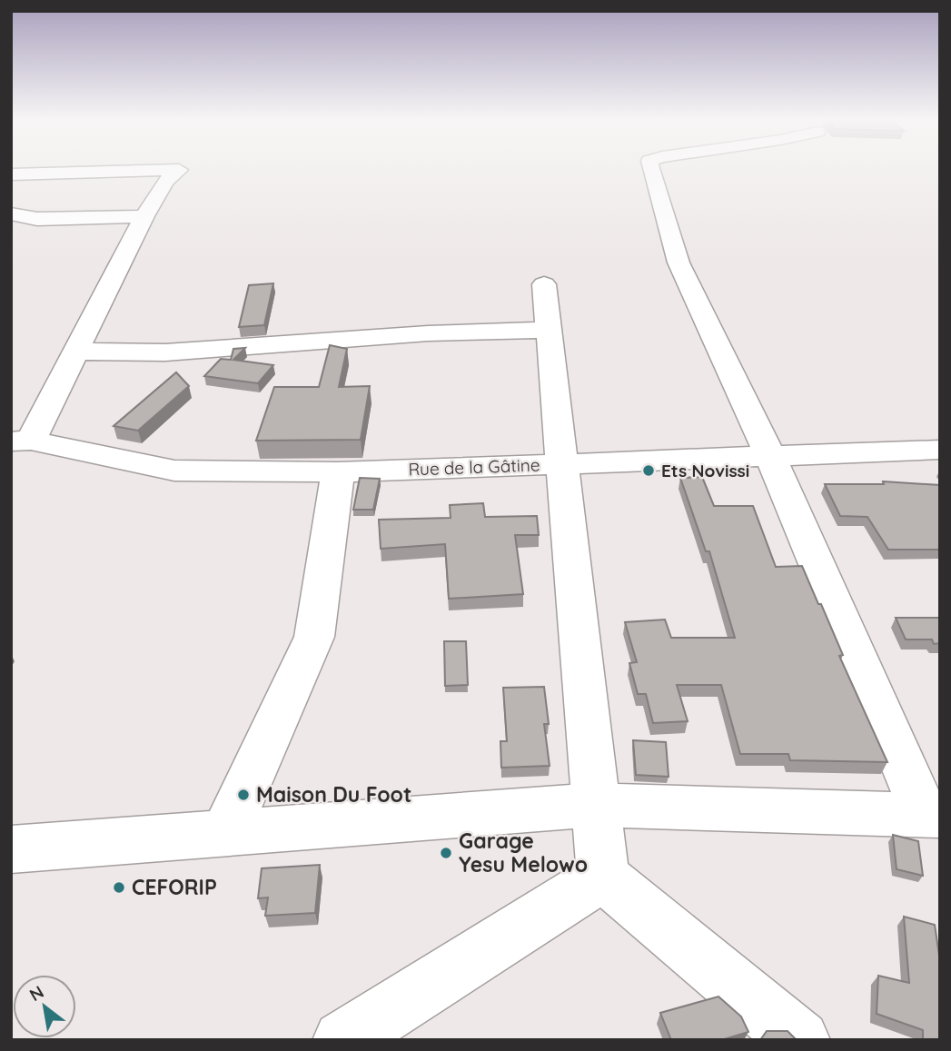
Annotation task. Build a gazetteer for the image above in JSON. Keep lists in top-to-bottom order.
{
  "streets": {
    "street": ["Rue de la Gâtine"]
  },
  "places": [
    "Ets Novissi",
    "Maison Du Foot",
    "Garage Yesu Melowo",
    "CEFORIP"
  ],
  "north": "top left"
}
